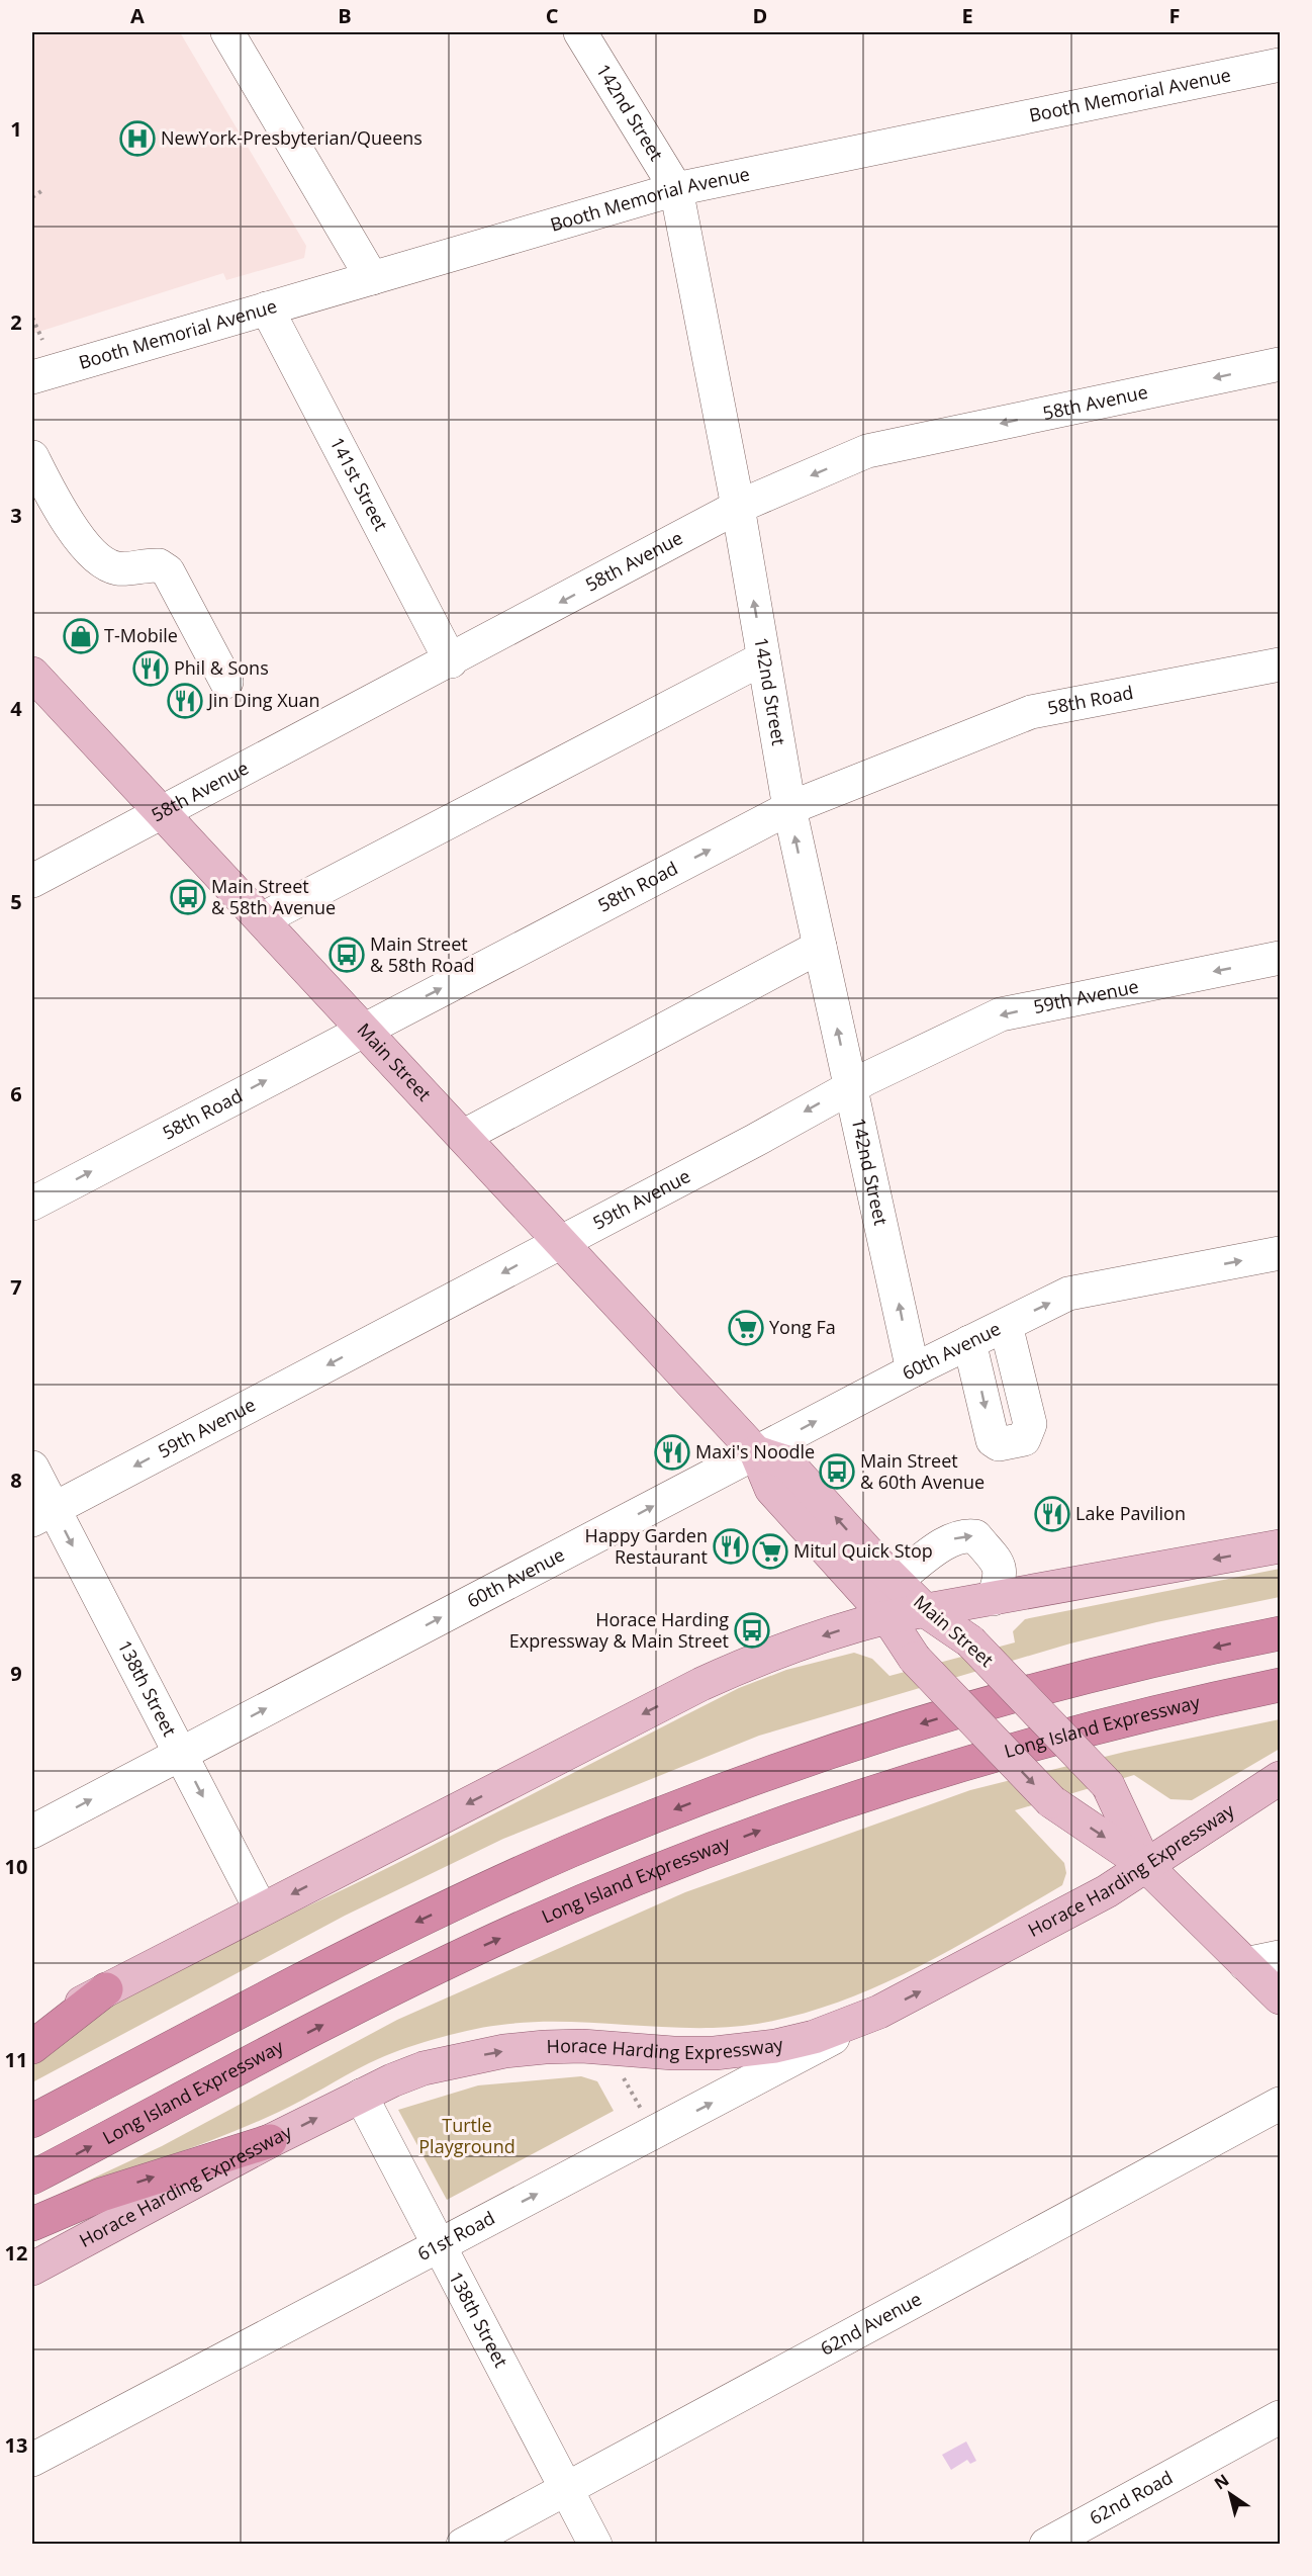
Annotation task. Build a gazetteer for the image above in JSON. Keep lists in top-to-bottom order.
{
  "streets": {
    "highway": ["Long Island Expressway"],
    "main road": ["Main Street", "Horace Harding Expressway"],
    "street": [
      "Booth Memorial Avenue",
      "142nd Street",
      "58th Avenue",
      "141st Street",
      "58th Road",
      "59th Avenue",
      "60th Avenue",
      "138th Street",
      "61st Road",
      "62nd Avenue",
      "62nd Road"
    ]
  },
  "crossings": [
    ["Booth Memorial Avenue", "142nd Street"],
    ["Booth Memorial Avenue", "141st Street"],
    ["142nd Street", "58th Avenue"],
    ["142nd Street", "58th Road"],
    ["142nd Street", "59th Avenue"],
    ["142nd Street", "60th Avenue"],
    ["58th Avenue", "141st Street"],
    ["58th Avenue", "Main Street"],
    ["58th Road", "Main Street"],
    ["59th Avenue", "Main Street"],
    ["59th Avenue", "138th Street"],
    ["Main Street", "60th Avenue"],
    ["Main Street", "Horace Harding Expressway"],
    ["60th Avenue", "138th Street"],
    ["138th Street", "Horace Harding Expressway"],
    ["138th Street", "61st Road"],
    ["138th Street", "62nd Avenue"],
    ["Horace Harding Expressway", "61st Road"]
  ],
  "one_way": [
    "142nd Street",
    "59th Avenue",
    "60th Avenue",
    "138th Street",
    "61st Road"
  ],
  "parks": ["Turtle Playground"],
  "places": {
    "hospital": ["NewYork-Presbyterian/Queens"],
    "shop": ["T-Mobile"],
    "restaurant": [
      "Phil & Sons",
      "Jin Ding Xuan",
      "Maxi's Noodle",
      "Lake Pavilion",
      "Happy Garden Restaurant"
    ],
    "bus stop": [
      "Main Street & 58th Avenue",
      "Main Street & 58th Road",
      "Main Street & 60th Avenue",
      "Horace Harding Expressway & Main Street"
    ],
    "supermarket": ["Yong Fa", "Mitul Quick Stop"]
  },
  "north": "top left",
  "grid": {
    "columns": [
      "A",
      "B",
      "C",
      "D",
      "E",
      "F"
    ],
    "rows": [
      "1",
      "2",
      "3",
      "4",
      "5",
      "6",
      "7",
      "8",
      "9",
      "10",
      "11",
      "12",
      "13"
    ]
  }
}
